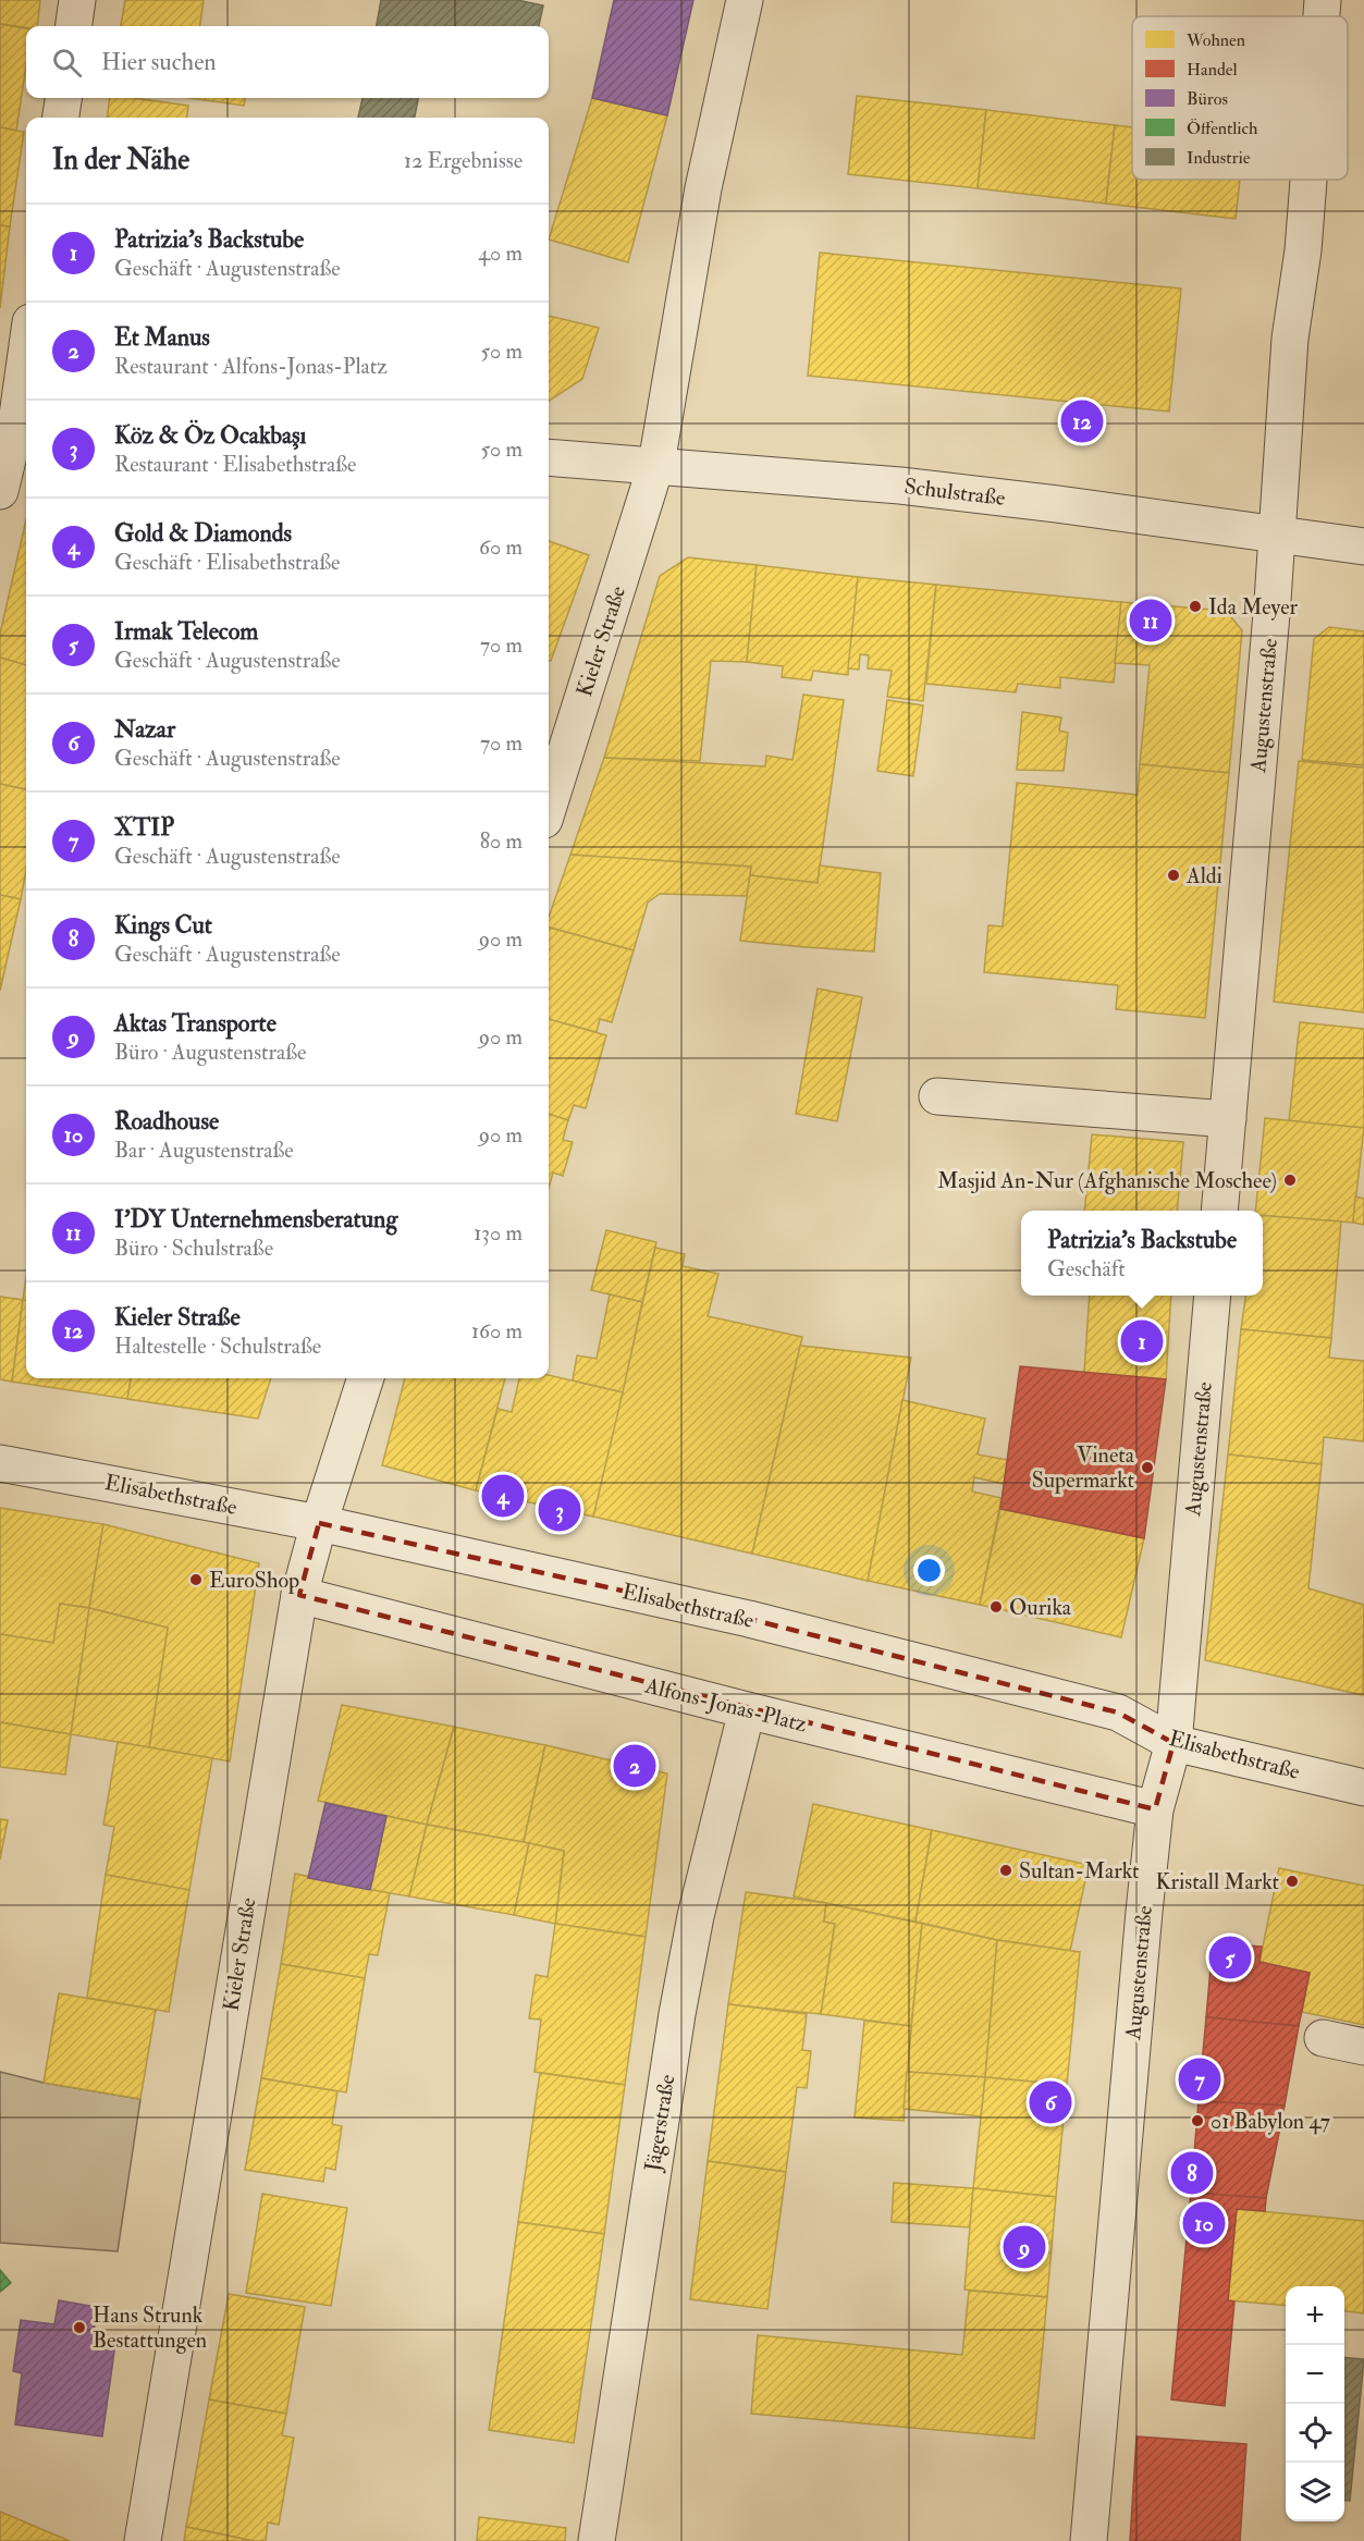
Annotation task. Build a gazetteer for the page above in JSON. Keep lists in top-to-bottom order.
{
  "streets": {
    "street": [
      "Schulstraße",
      "Kieler Straße",
      "Augustenstraße",
      "Elisabethstraße",
      "Alfons-Jonas-Platz",
      "Jägerstraße"
    ]
  },
  "crossings": [
    ["Schulstraße", "Kieler Straße"],
    ["Schulstraße", "Augustenstraße"],
    ["Kieler Straße", "Elisabethstraße"],
    ["Kieler Straße", "Alfons-Jonas-Platz"],
    ["Augustenstraße", "Elisabethstraße"],
    ["Augustenstraße", "Alfons-Jonas-Platz"],
    ["Alfons-Jonas-Platz", "Jägerstraße"]
  ],
  "places": [
    "Ida Meyer",
    "Aldi",
    "Masjid An-Nur (Afghanische Moschee)",
    "Vineta Supermarkt",
    "EuroShop",
    "Ourika",
    "Sultan-Markt",
    "Kristall Markt",
    "01 Babylon 47",
    "Hans Strunk Bestattungen"
  ],
  "legend": [
    "Wohnen",
    "Handel",
    "Büros",
    "Öffentlich",
    "Industrie"
  ],
  "page": {
    "search": "Hier suchen",
    "heading": ["In der Nähe", "12 Ergebnisse"],
    "list": [
      {
        "mark": "1",
        "name": "Patrizia's Backstube",
        "note": "Geschäft · Augustenstraße",
        "value": "40 m"
      },
      {
        "mark": "2",
        "name": "Et Manus",
        "note": "Restaurant · Alfons-Jonas-Platz",
        "value": "50 m"
      },
      {
        "mark": "3",
        "name": "Köz & Öz Ocakbaşı",
        "note": "Restaurant · Elisabethstraße",
        "value": "50 m"
      },
      {
        "mark": "4",
        "name": "Gold & Diamonds",
        "note": "Geschäft · Elisabethstraße",
        "value": "60 m"
      },
      {
        "mark": "5",
        "name": "Irmak Telecom",
        "note": "Geschäft · Augustenstraße",
        "value": "70 m"
      },
      {
        "mark": "6",
        "name": "Nazar",
        "note": "Geschäft · Augustenstraße",
        "value": "70 m"
      },
      {
        "mark": "7",
        "name": "XTIP",
        "note": "Geschäft · Augustenstraße",
        "value": "80 m"
      },
      {
        "mark": "8",
        "name": "Kings Cut",
        "note": "Geschäft · Augustenstraße",
        "value": "90 m"
      },
      {
        "mark": "9",
        "name": "Aktas Transporte",
        "note": "Büro · Augustenstraße",
        "value": "90 m"
      },
      {
        "mark": "10",
        "name": "Roadhouse",
        "note": "Bar · Augustenstraße",
        "value": "90 m"
      },
      {
        "mark": "11",
        "name": "I'DY Unternehmensberatung",
        "note": "Büro · Schulstraße",
        "value": "130 m"
      },
      {
        "mark": "12",
        "name": "Kieler Straße",
        "note": "Haltestelle · Schulstraße",
        "value": "160 m"
      }
    ],
    "pins": [
      "12",
      "11",
      "1",
      "4",
      "3",
      "2",
      "5",
      "7",
      "6",
      "8",
      "10",
      "9"
    ],
    "popup": ["Patrizia's Backstube", "Geschäft"],
    "map_buttons": ["+", "−"]
  }
}
